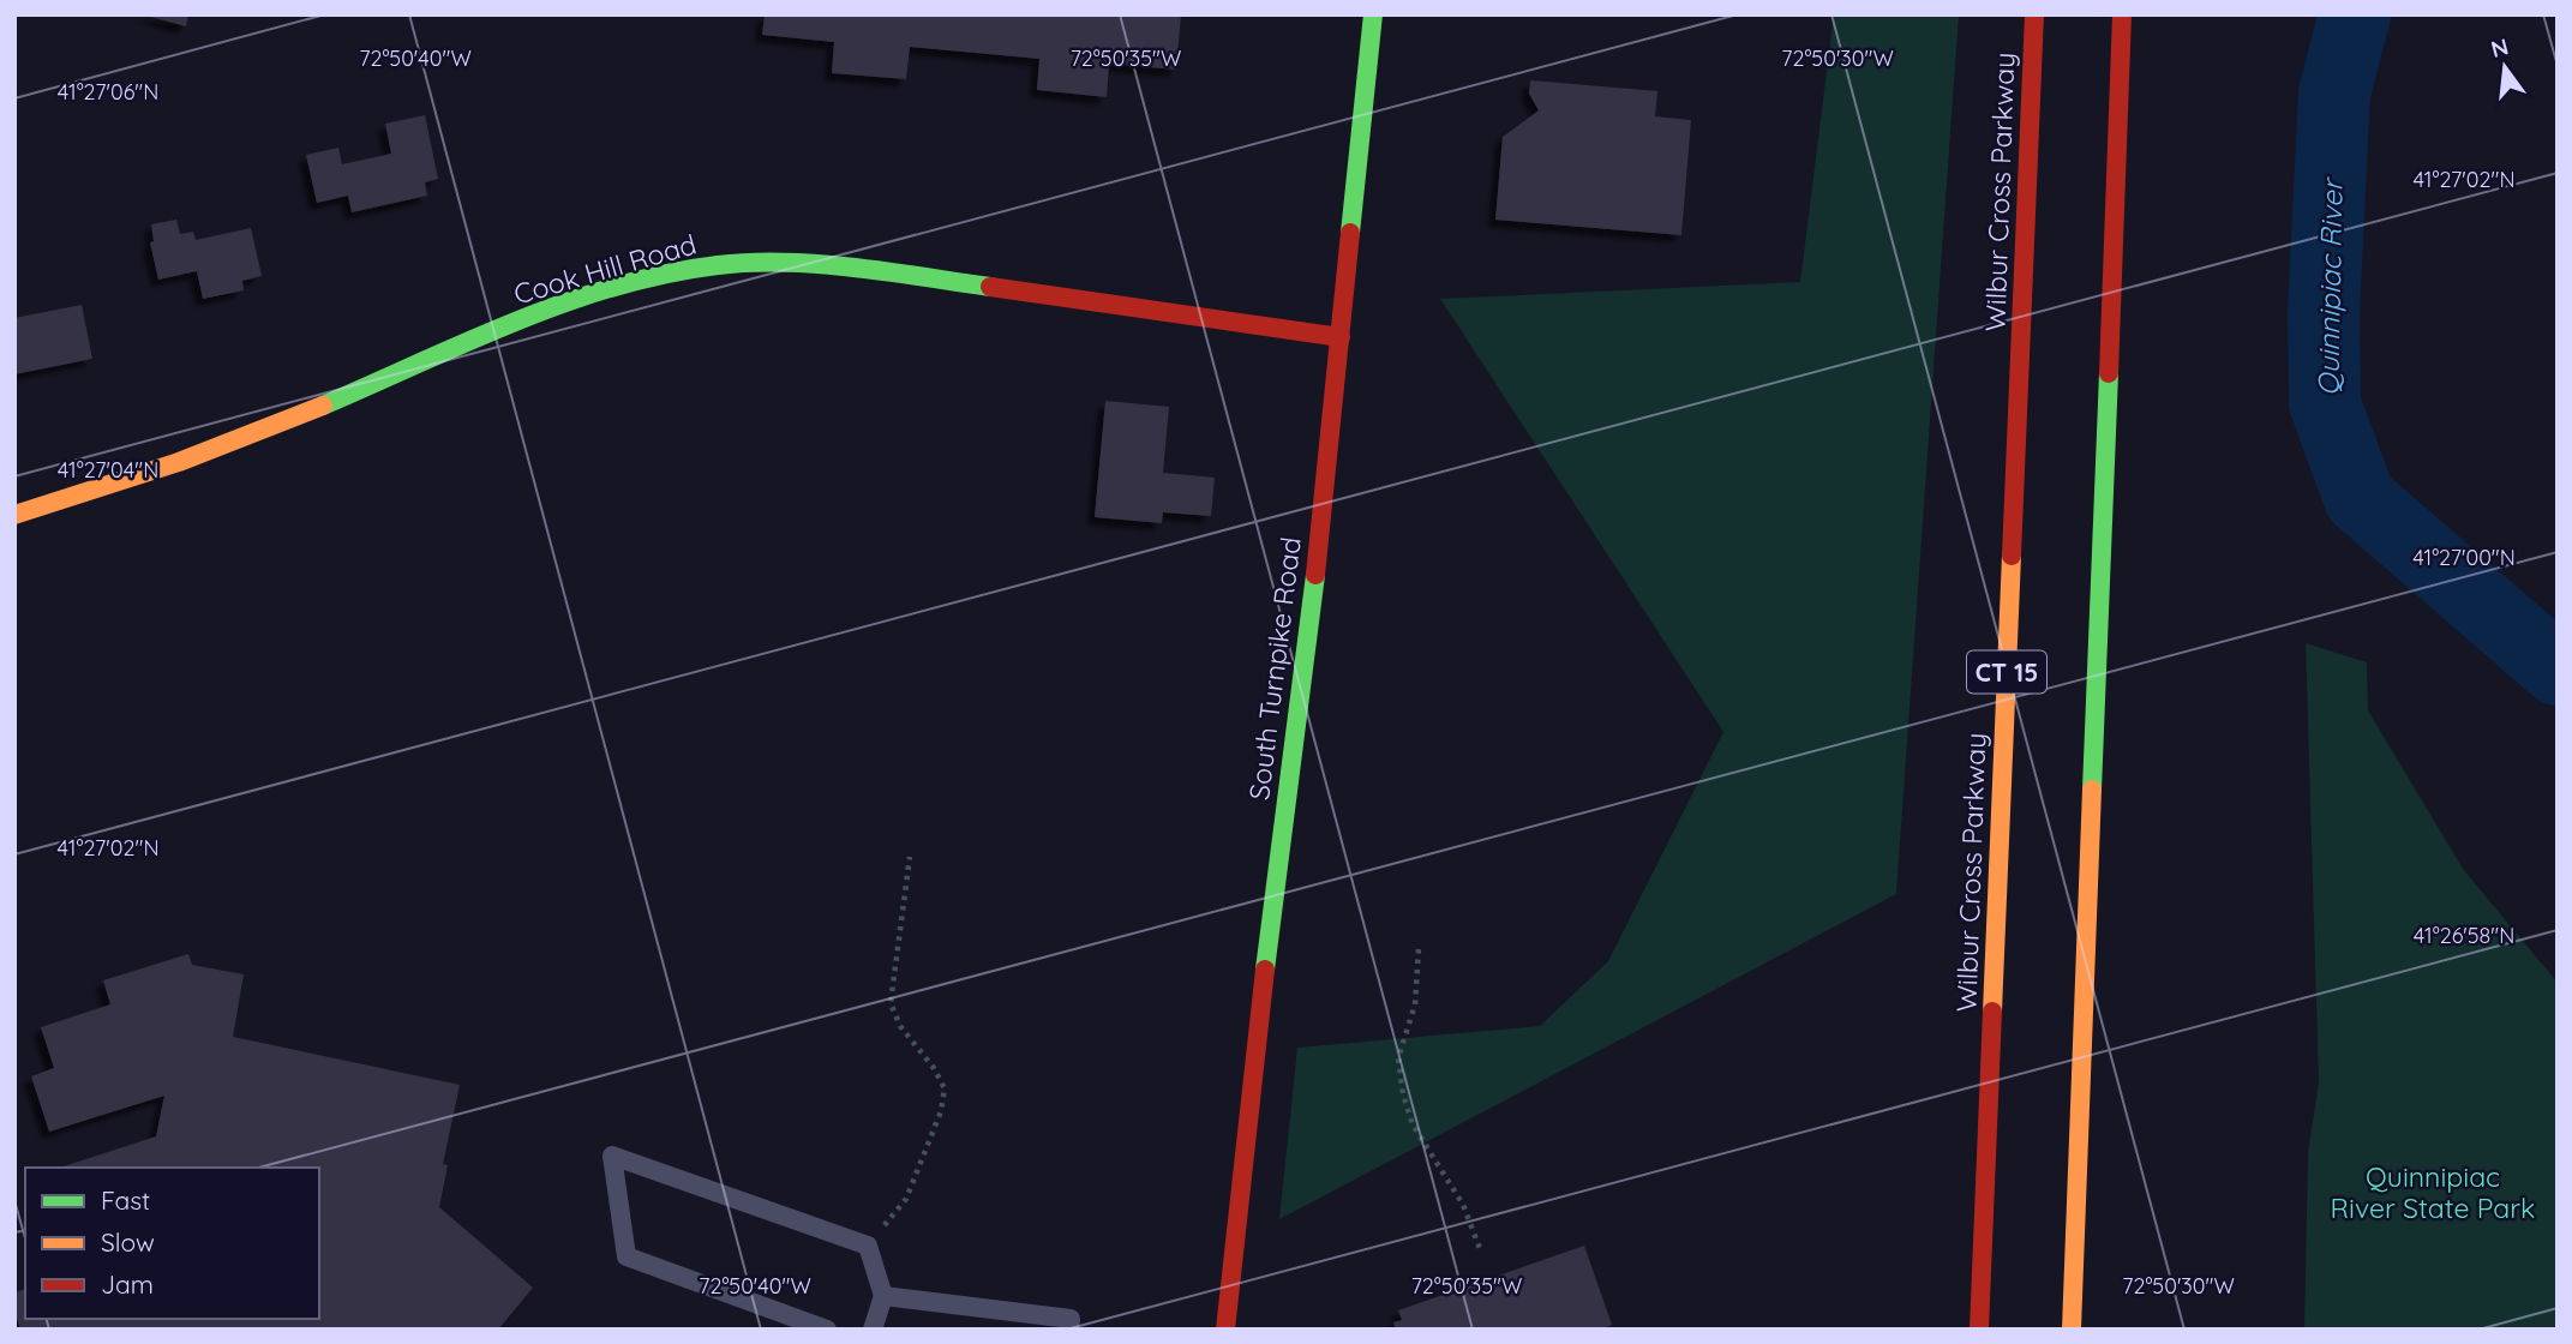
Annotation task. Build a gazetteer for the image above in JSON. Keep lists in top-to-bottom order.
{
  "streets": {
    "main road": [
      "Wilbur Cross Parkway",
      "Cook Hill Road",
      "South Turnpike Road",
      "CT 15"
    ]
  },
  "crossings": [
    ["Cook Hill Road", "South Turnpike Road"]
  ],
  "water": ["Quinnipiac River"],
  "parks": ["Quinnipiac River State Park"],
  "legend": ["Fast", "Slow", "Jam"],
  "north": "top",
  "coordinates": [
    "72°50'40\"W",
    "72°50'35\"W",
    "72°50'30\"W",
    "41°27'06\"N",
    "41°27'02\"N",
    "41°27'04\"N",
    "41°27'00\"N",
    "41°26'58\"N"
  ]
}
